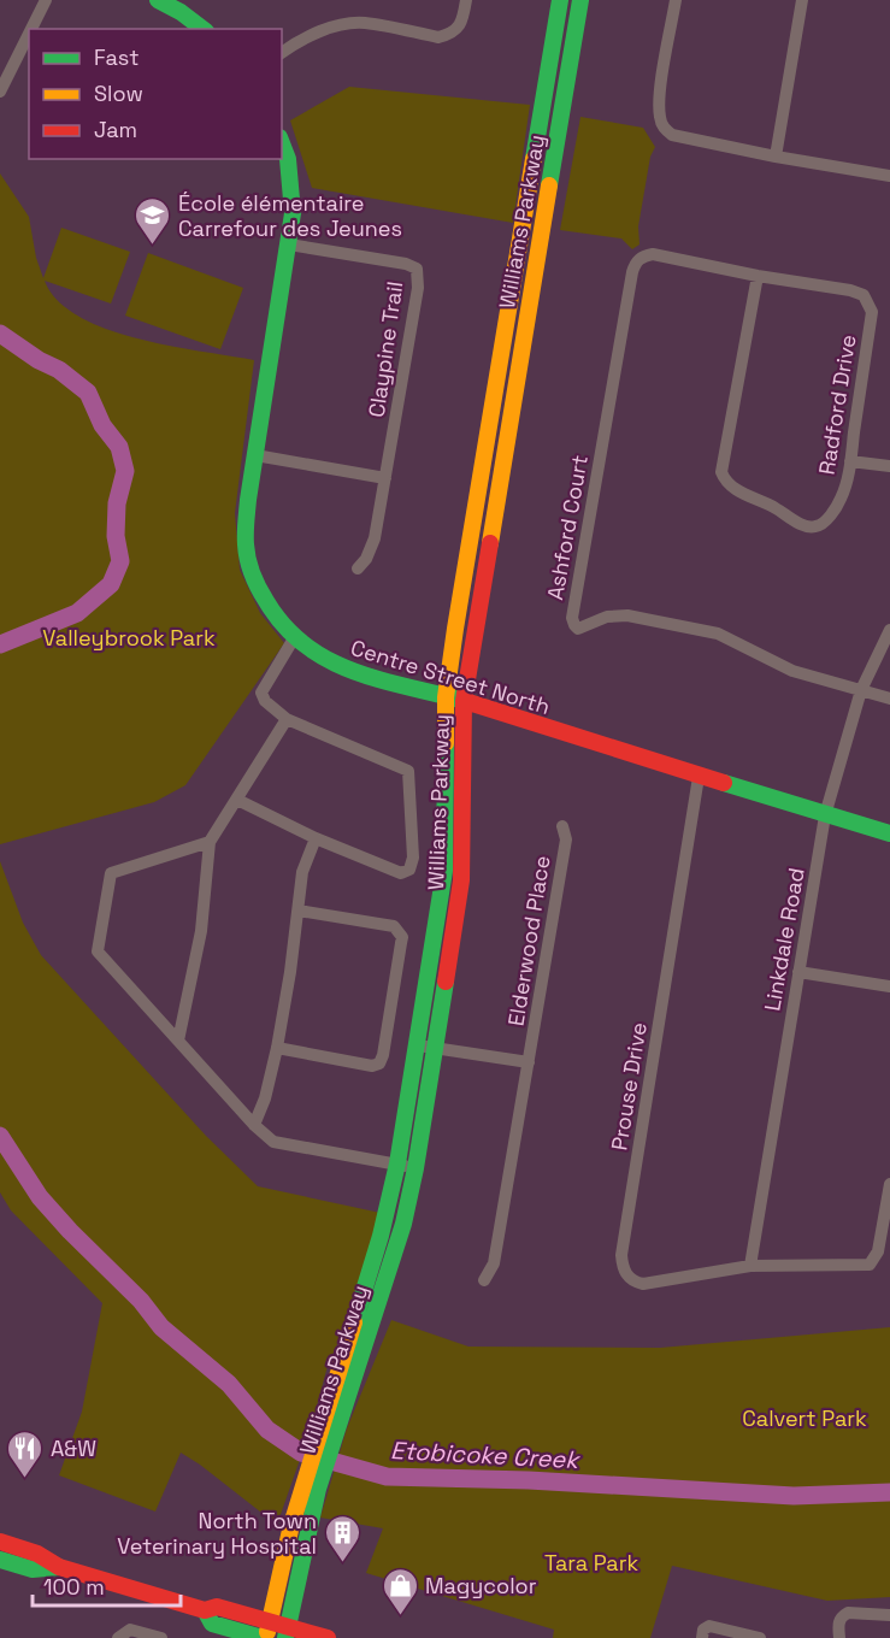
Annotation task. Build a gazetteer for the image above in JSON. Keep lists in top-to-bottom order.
{
  "streets": {
    "main road": ["Williams Parkway", "Centre Street North"],
    "street": [
      "Claypine Trail",
      "Radford Drive",
      "Ashford Court",
      "Linkdale Road",
      "Elderwood Place",
      "Prouse Drive"
    ]
  },
  "crossings": [
    ["Williams Parkway", "Centre Street North"],
    ["Claypine Trail", "Centre Street North"],
    ["Radford Drive", "Ashford Court"],
    ["Ashford Court", "Linkdale Road"],
    ["Centre Street North", "Linkdale Road"],
    ["Centre Street North", "Prouse Drive"],
    ["Linkdale Road", "Prouse Drive"]
  ],
  "water": ["Etobicoke Creek"],
  "parks": ["Valleybrook Park", "Calvert Park", "Tara Park"],
  "places": {
    "school or university": ["École élémentaire Carrefour des Jeunes"],
    "restaurant": ["A&W"],
    "building": ["North Town Veterinary Hospital"],
    "shop": ["Magycolor"]
  },
  "legend": ["Fast", "Slow", "Jam"],
  "scale_bar": "100 m"
}
